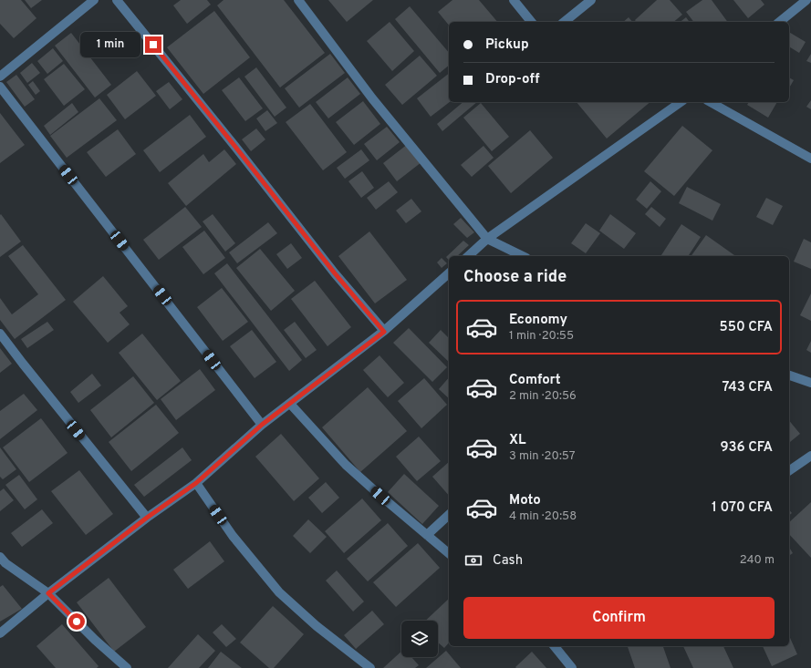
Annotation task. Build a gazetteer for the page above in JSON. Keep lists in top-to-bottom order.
{
  "page": {
    "banner": ["Pickup", "Drop-off"],
    "bubble": "1 min",
    "heading": "Choose a ride",
    "list": [
      {
        "name": "Economy",
        "note": "1 min · 20:55",
        "value": "550 CFA"
      },
      {
        "name": "Comfort",
        "note": "2 min · 20:56",
        "value": "743 CFA"
      },
      {
        "name": "XL",
        "note": "3 min · 20:57",
        "value": "936 CFA"
      },
      {
        "name": "Moto",
        "note": "4 min · 20:58",
        "value": "1 070 CFA"
      }
    ],
    "pay": ["Cash", "240 m"],
    "buttons": "Confirm"
  }
}
